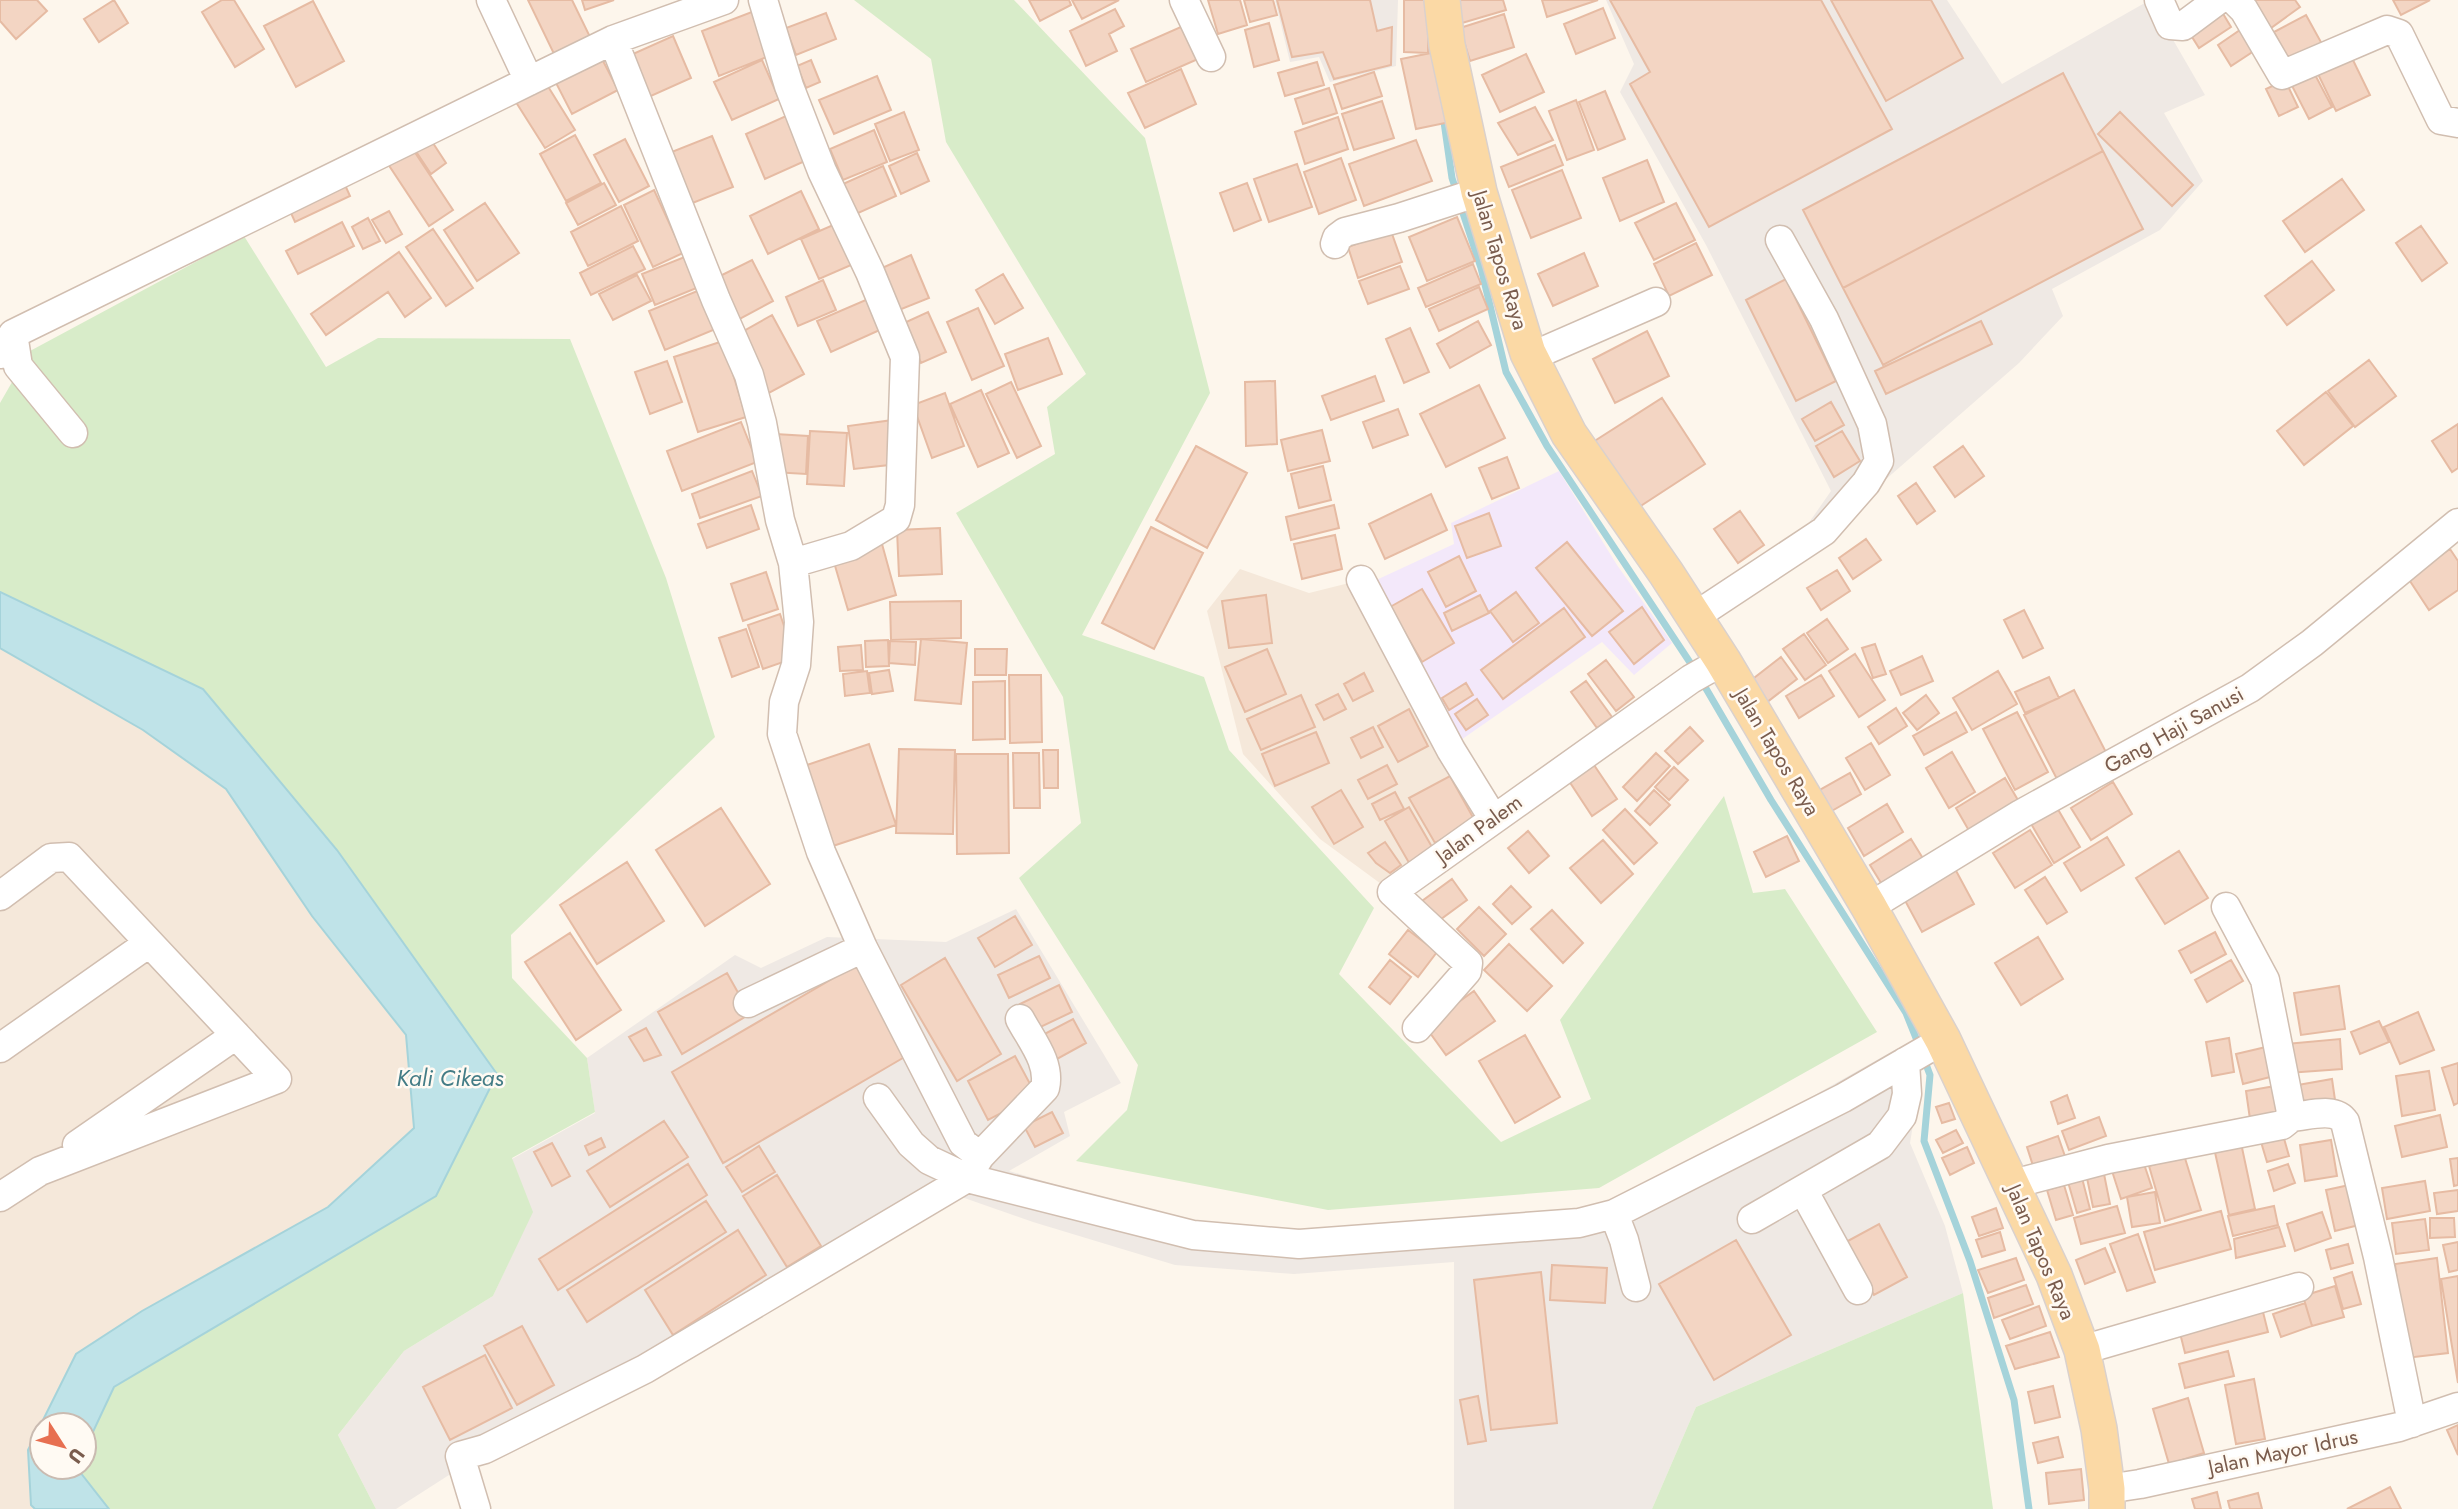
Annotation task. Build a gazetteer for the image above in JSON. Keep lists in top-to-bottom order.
{
  "streets": {
    "main road": ["Jalan Tapos Raya"],
    "street": ["Gang Haji Sanusi", "Jalan Palem", "Jalan Mayor Idrus"]
  },
  "crossings": [
    ["Jalan Tapos Raya", "Gang Haji Sanusi"],
    ["Jalan Tapos Raya", "Jalan Palem"],
    ["Jalan Tapos Raya", "Jalan Mayor Idrus"]
  ],
  "water": ["Kali Cikeas"],
  "north": "bottom right"
}
